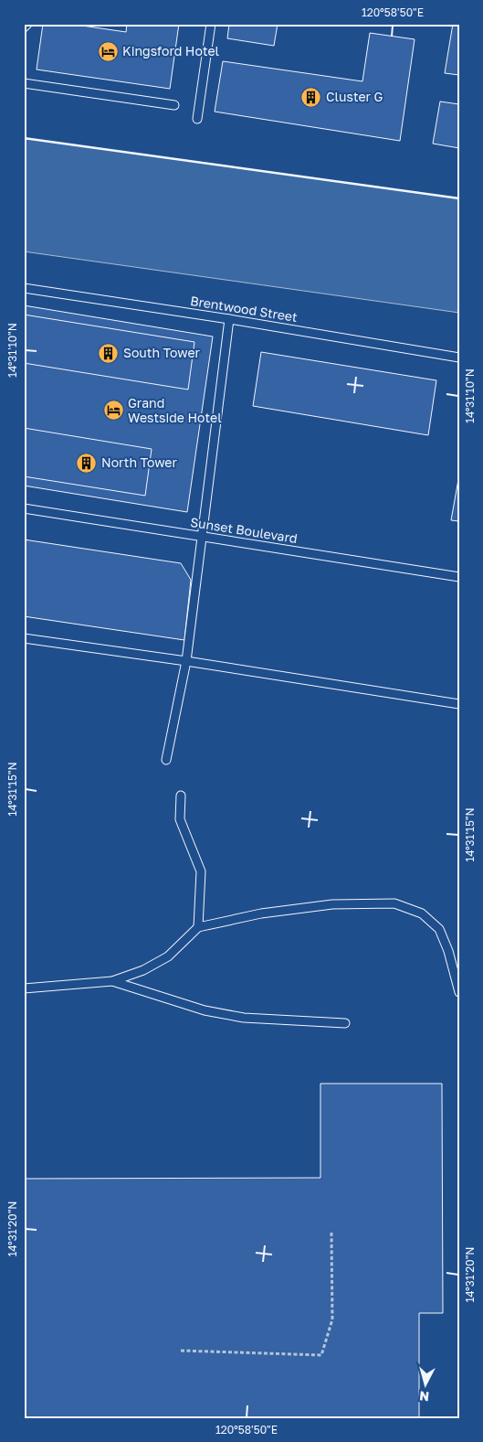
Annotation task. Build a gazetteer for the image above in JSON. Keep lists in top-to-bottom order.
{
  "streets": {
    "lane": ["Brentwood Street", "Sunset Boulevard"]
  },
  "places": {
    "hotel": ["Kingsford Hotel", "Grand Westside Hotel"],
    "building": ["Cluster G", "South Tower", "North Tower"]
  },
  "north": "bottom",
  "coordinates": [
    "120°58'50\"E",
    "14°31'10\"N",
    "14°31'15\"N",
    "14°31'20\"N"
  ]
}
